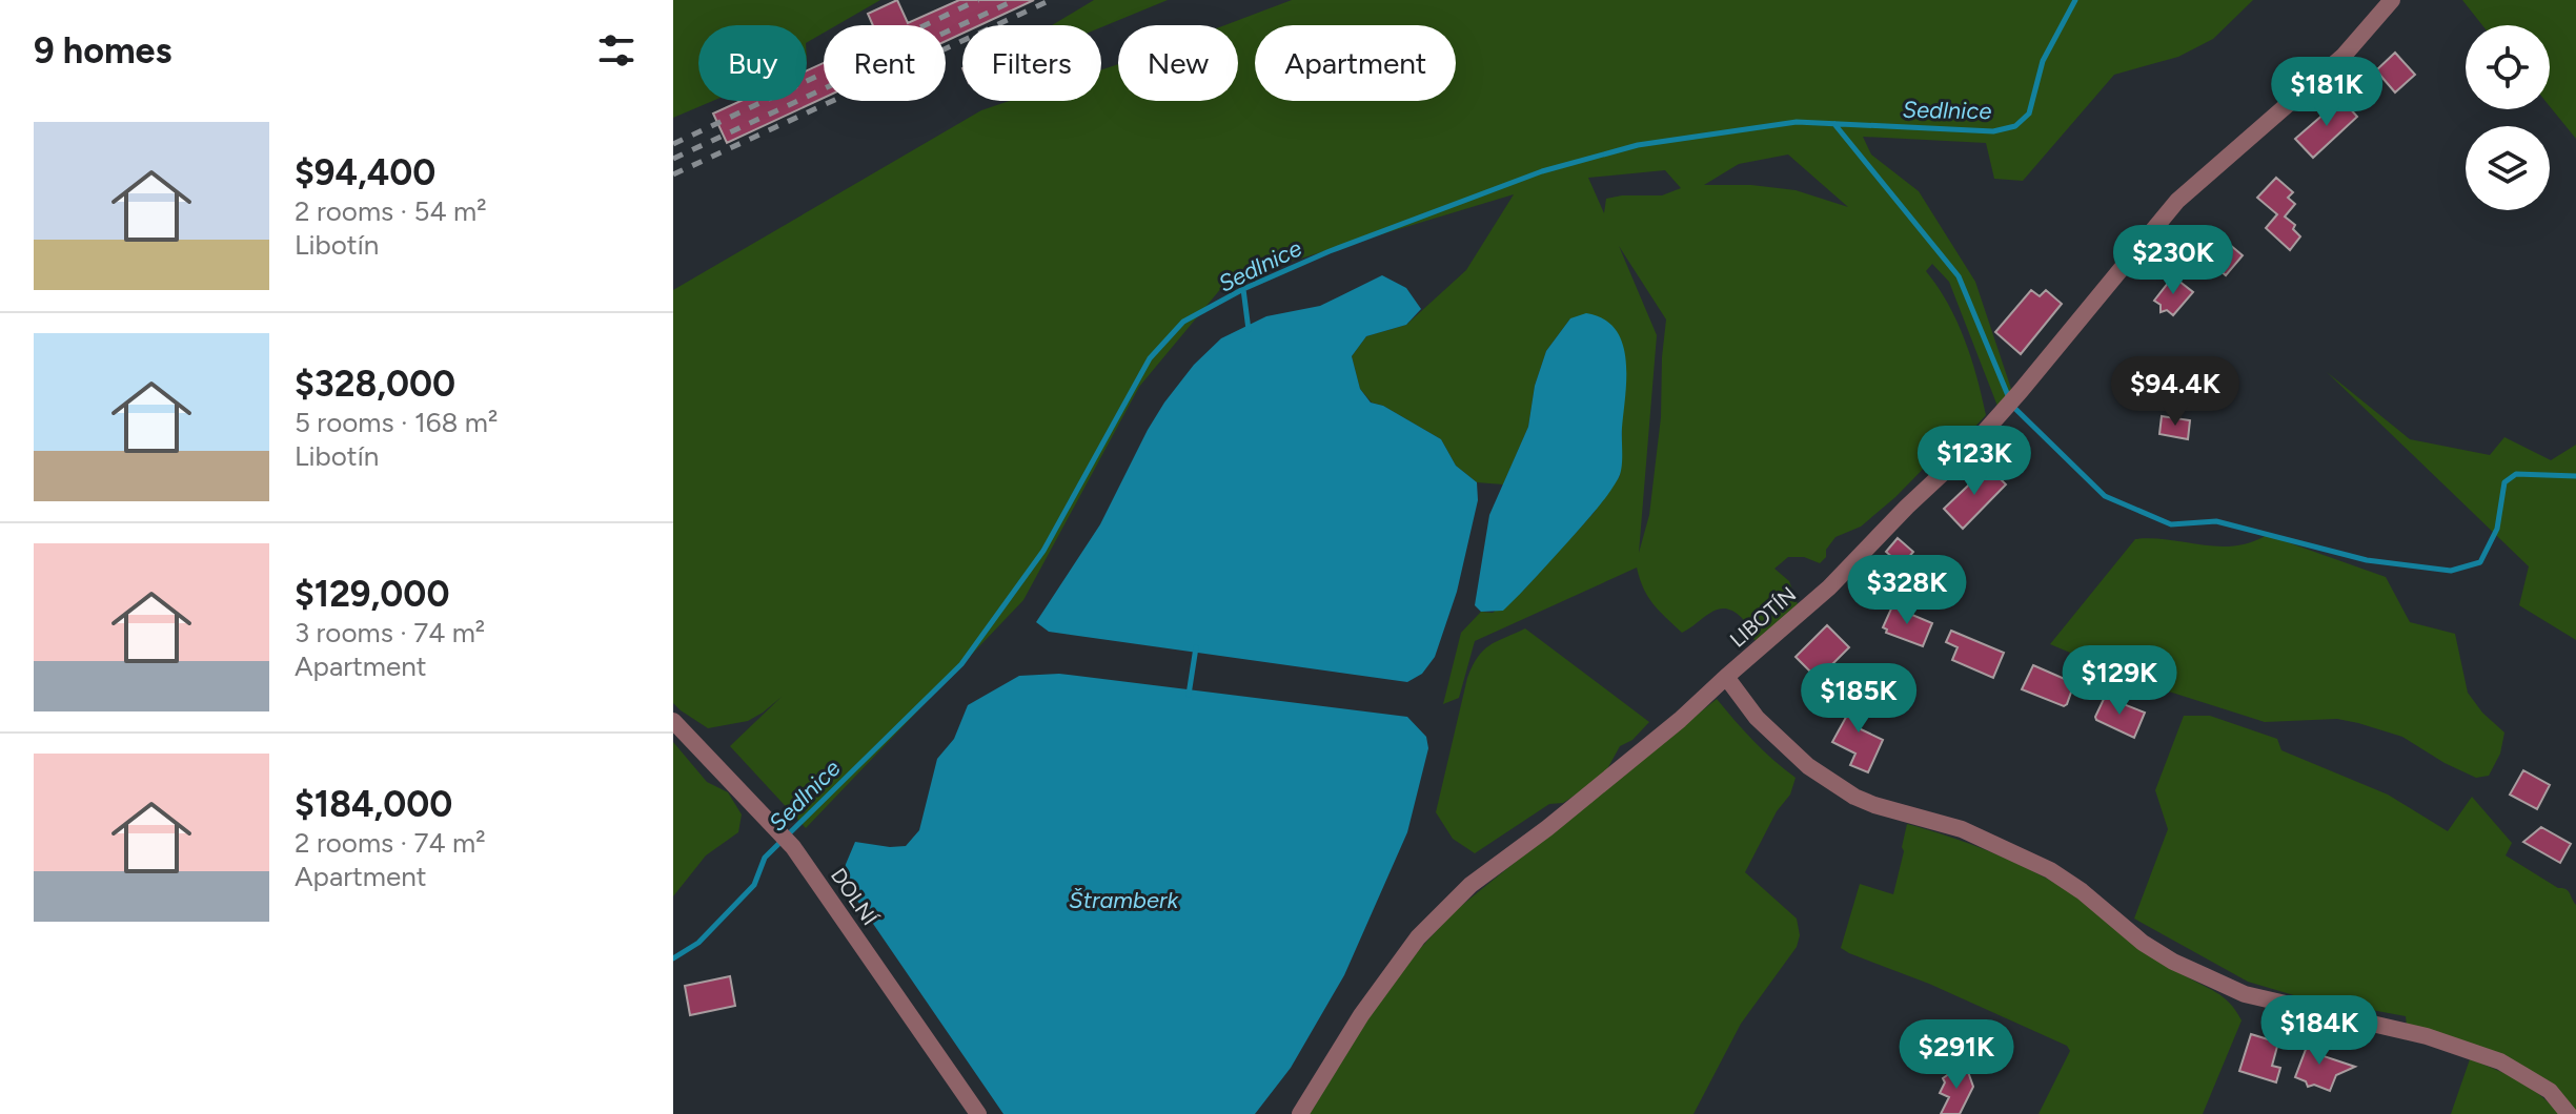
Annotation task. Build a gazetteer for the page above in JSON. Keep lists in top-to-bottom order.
{
  "streets": {
    "street": ["LIBOTÍN", "DOLNÍ"]
  },
  "water": ["Sedlnice", "Štramberk"],
  "page": {
    "heading": "9 homes",
    "chip": [
      "Buy",
      "Rent",
      "Filters",
      "New",
      "Apartment"
    ],
    "price": [
      "$181K",
      "$230K",
      "$94.4K",
      "$123K",
      "$328K",
      "$129K",
      "$185K",
      "$184K",
      "$291K"
    ],
    "list": [
      {
        "name": "$94,400",
        "note": "2 rooms · 54 m² · Libotín"
      },
      {
        "name": "$328,000",
        "note": "5 rooms · 168 m² · Libotín"
      },
      {
        "name": "$129,000",
        "note": "3 rooms · 74 m² · Apartment"
      },
      {
        "name": "$184,000",
        "note": "2 rooms · 74 m² · Apartment"
      }
    ]
  }
}
